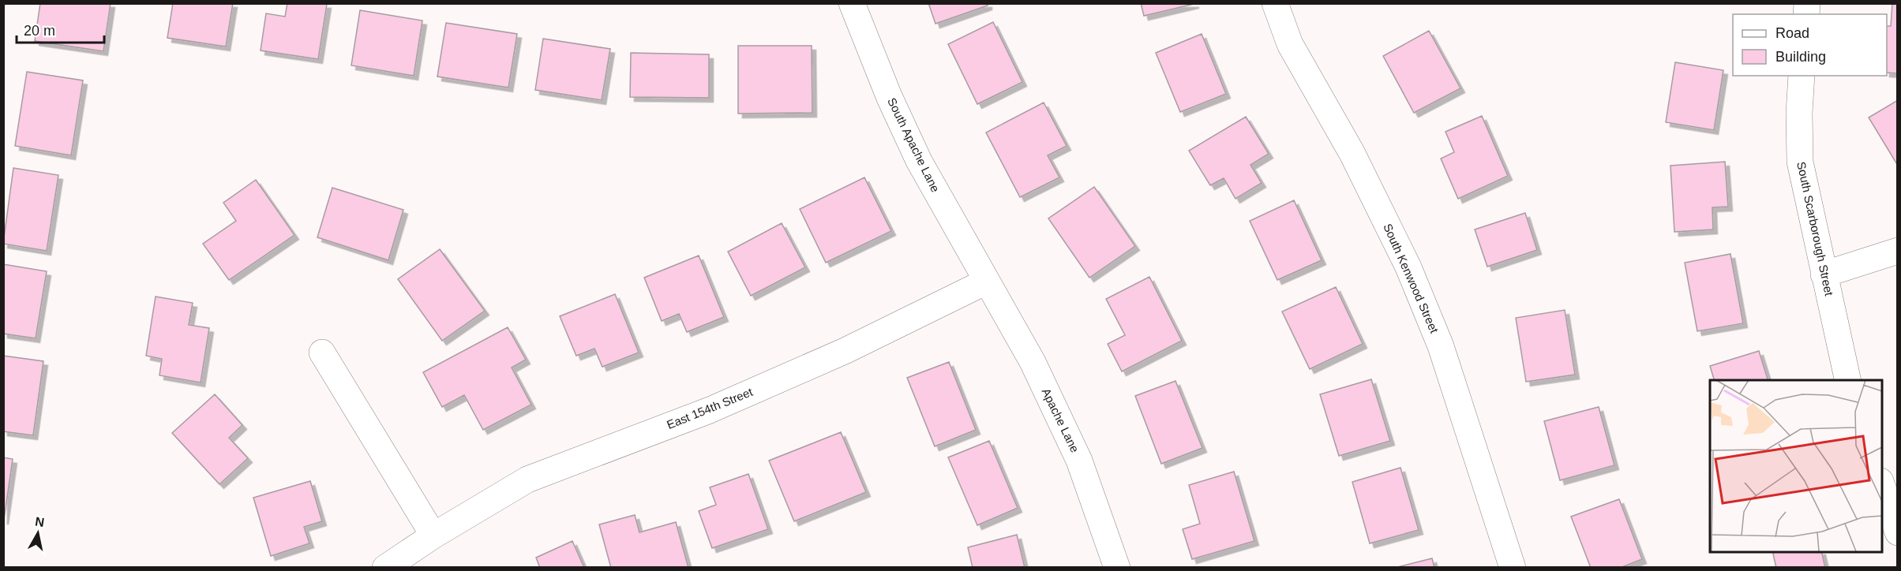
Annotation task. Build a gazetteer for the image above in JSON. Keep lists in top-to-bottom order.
{
  "streets": {
    "street": [
      "South Apache Lane",
      "South Scarborough Street",
      "South Kenwood Street",
      "East 154th Street",
      "Apache Lane"
    ]
  },
  "crossings": [
    ["South Apache Lane", "East 154th Street"],
    ["South Apache Lane", "Apache Lane"],
    ["East 154th Street", "Apache Lane"]
  ],
  "legend": ["Road", "Building"],
  "scale_bar": "20 m",
  "north": "top"
}
